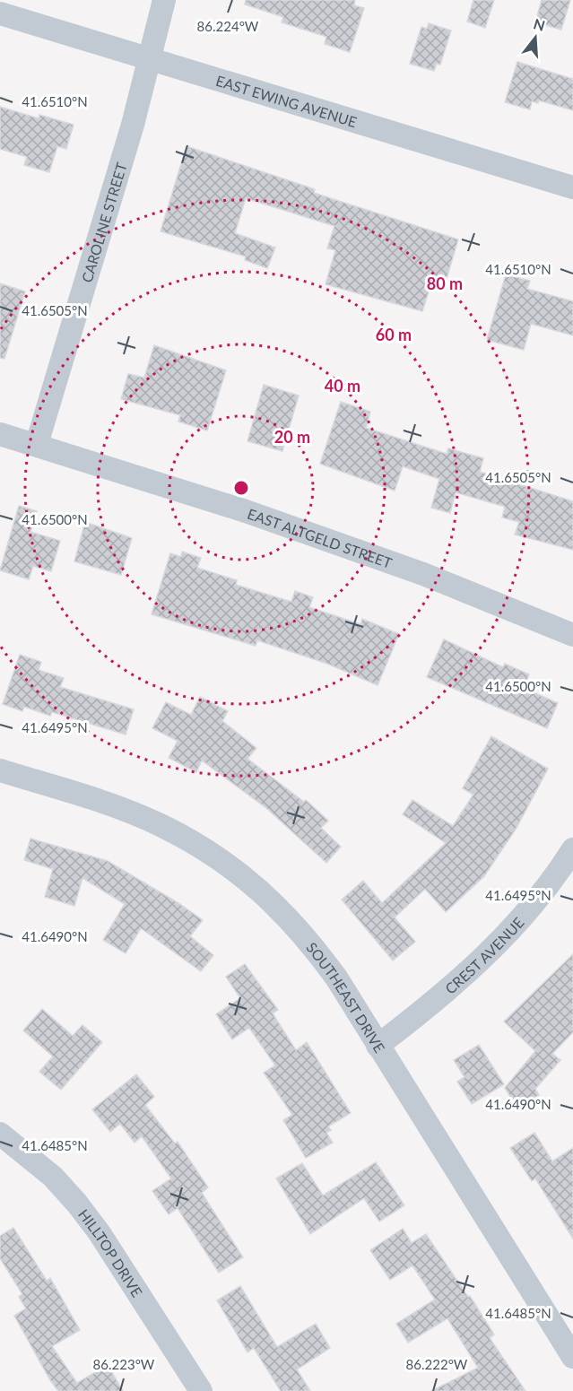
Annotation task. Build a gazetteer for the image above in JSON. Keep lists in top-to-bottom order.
{
  "streets": {
    "street": [
      "EAST EWING AVENUE",
      "CAROLINE STREET",
      "EAST ALTGELD STREET",
      "CREST AVENUE",
      "SOUTHEAST DRIVE",
      "HILLTOP DRIVE"
    ]
  },
  "crossings": [
    ["EAST EWING AVENUE", "CAROLINE STREET"],
    ["CAROLINE STREET", "EAST ALTGELD STREET"],
    ["CREST AVENUE", "SOUTHEAST DRIVE"]
  ],
  "north": "top",
  "coordinates": [
    "86.224°W",
    "41.6510°N",
    "41.6505°N",
    "41.6500°N",
    "41.6495°N",
    "41.6490°N",
    "41.6485°N",
    "86.223°W",
    "86.222°W"
  ],
  "rings": [
    "80 m",
    "60 m",
    "40 m",
    "20 m"
  ]
}
